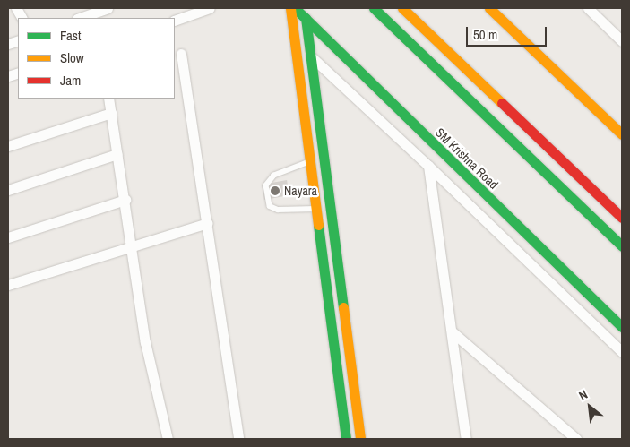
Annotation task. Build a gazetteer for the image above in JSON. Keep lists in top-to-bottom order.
{
  "streets": {
    "main road": ["SM Krishna Road"]
  },
  "places": ["Nayara"],
  "legend": ["Fast", "Slow", "Jam"],
  "scale_bar": "50 m",
  "north": "top left"
}
